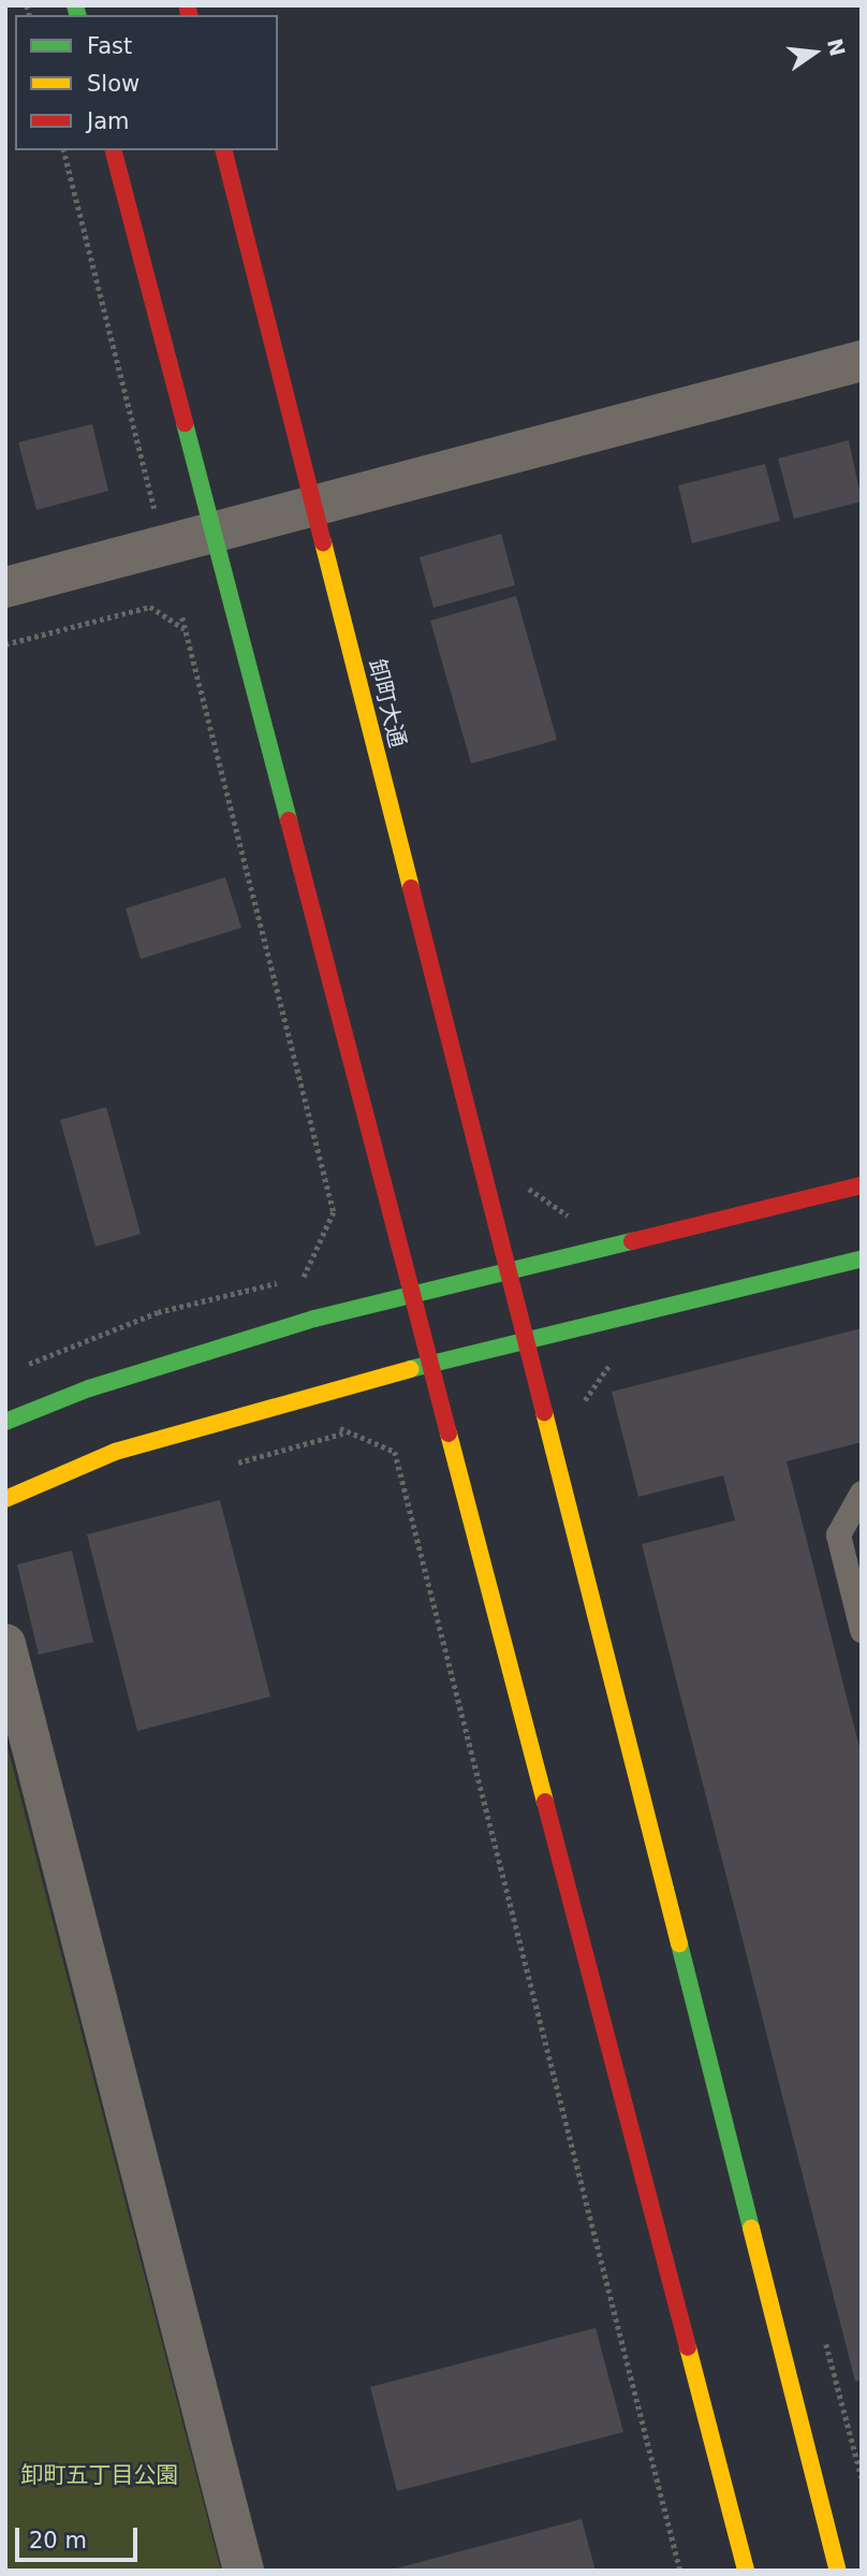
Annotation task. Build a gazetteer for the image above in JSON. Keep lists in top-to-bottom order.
{
  "streets": {
    "street": ["卸町大通"]
  },
  "parks": ["卸町五丁目公園"],
  "legend": ["Fast", "Slow", "Jam"],
  "scale_bar": "20 m",
  "north": "right"
}
